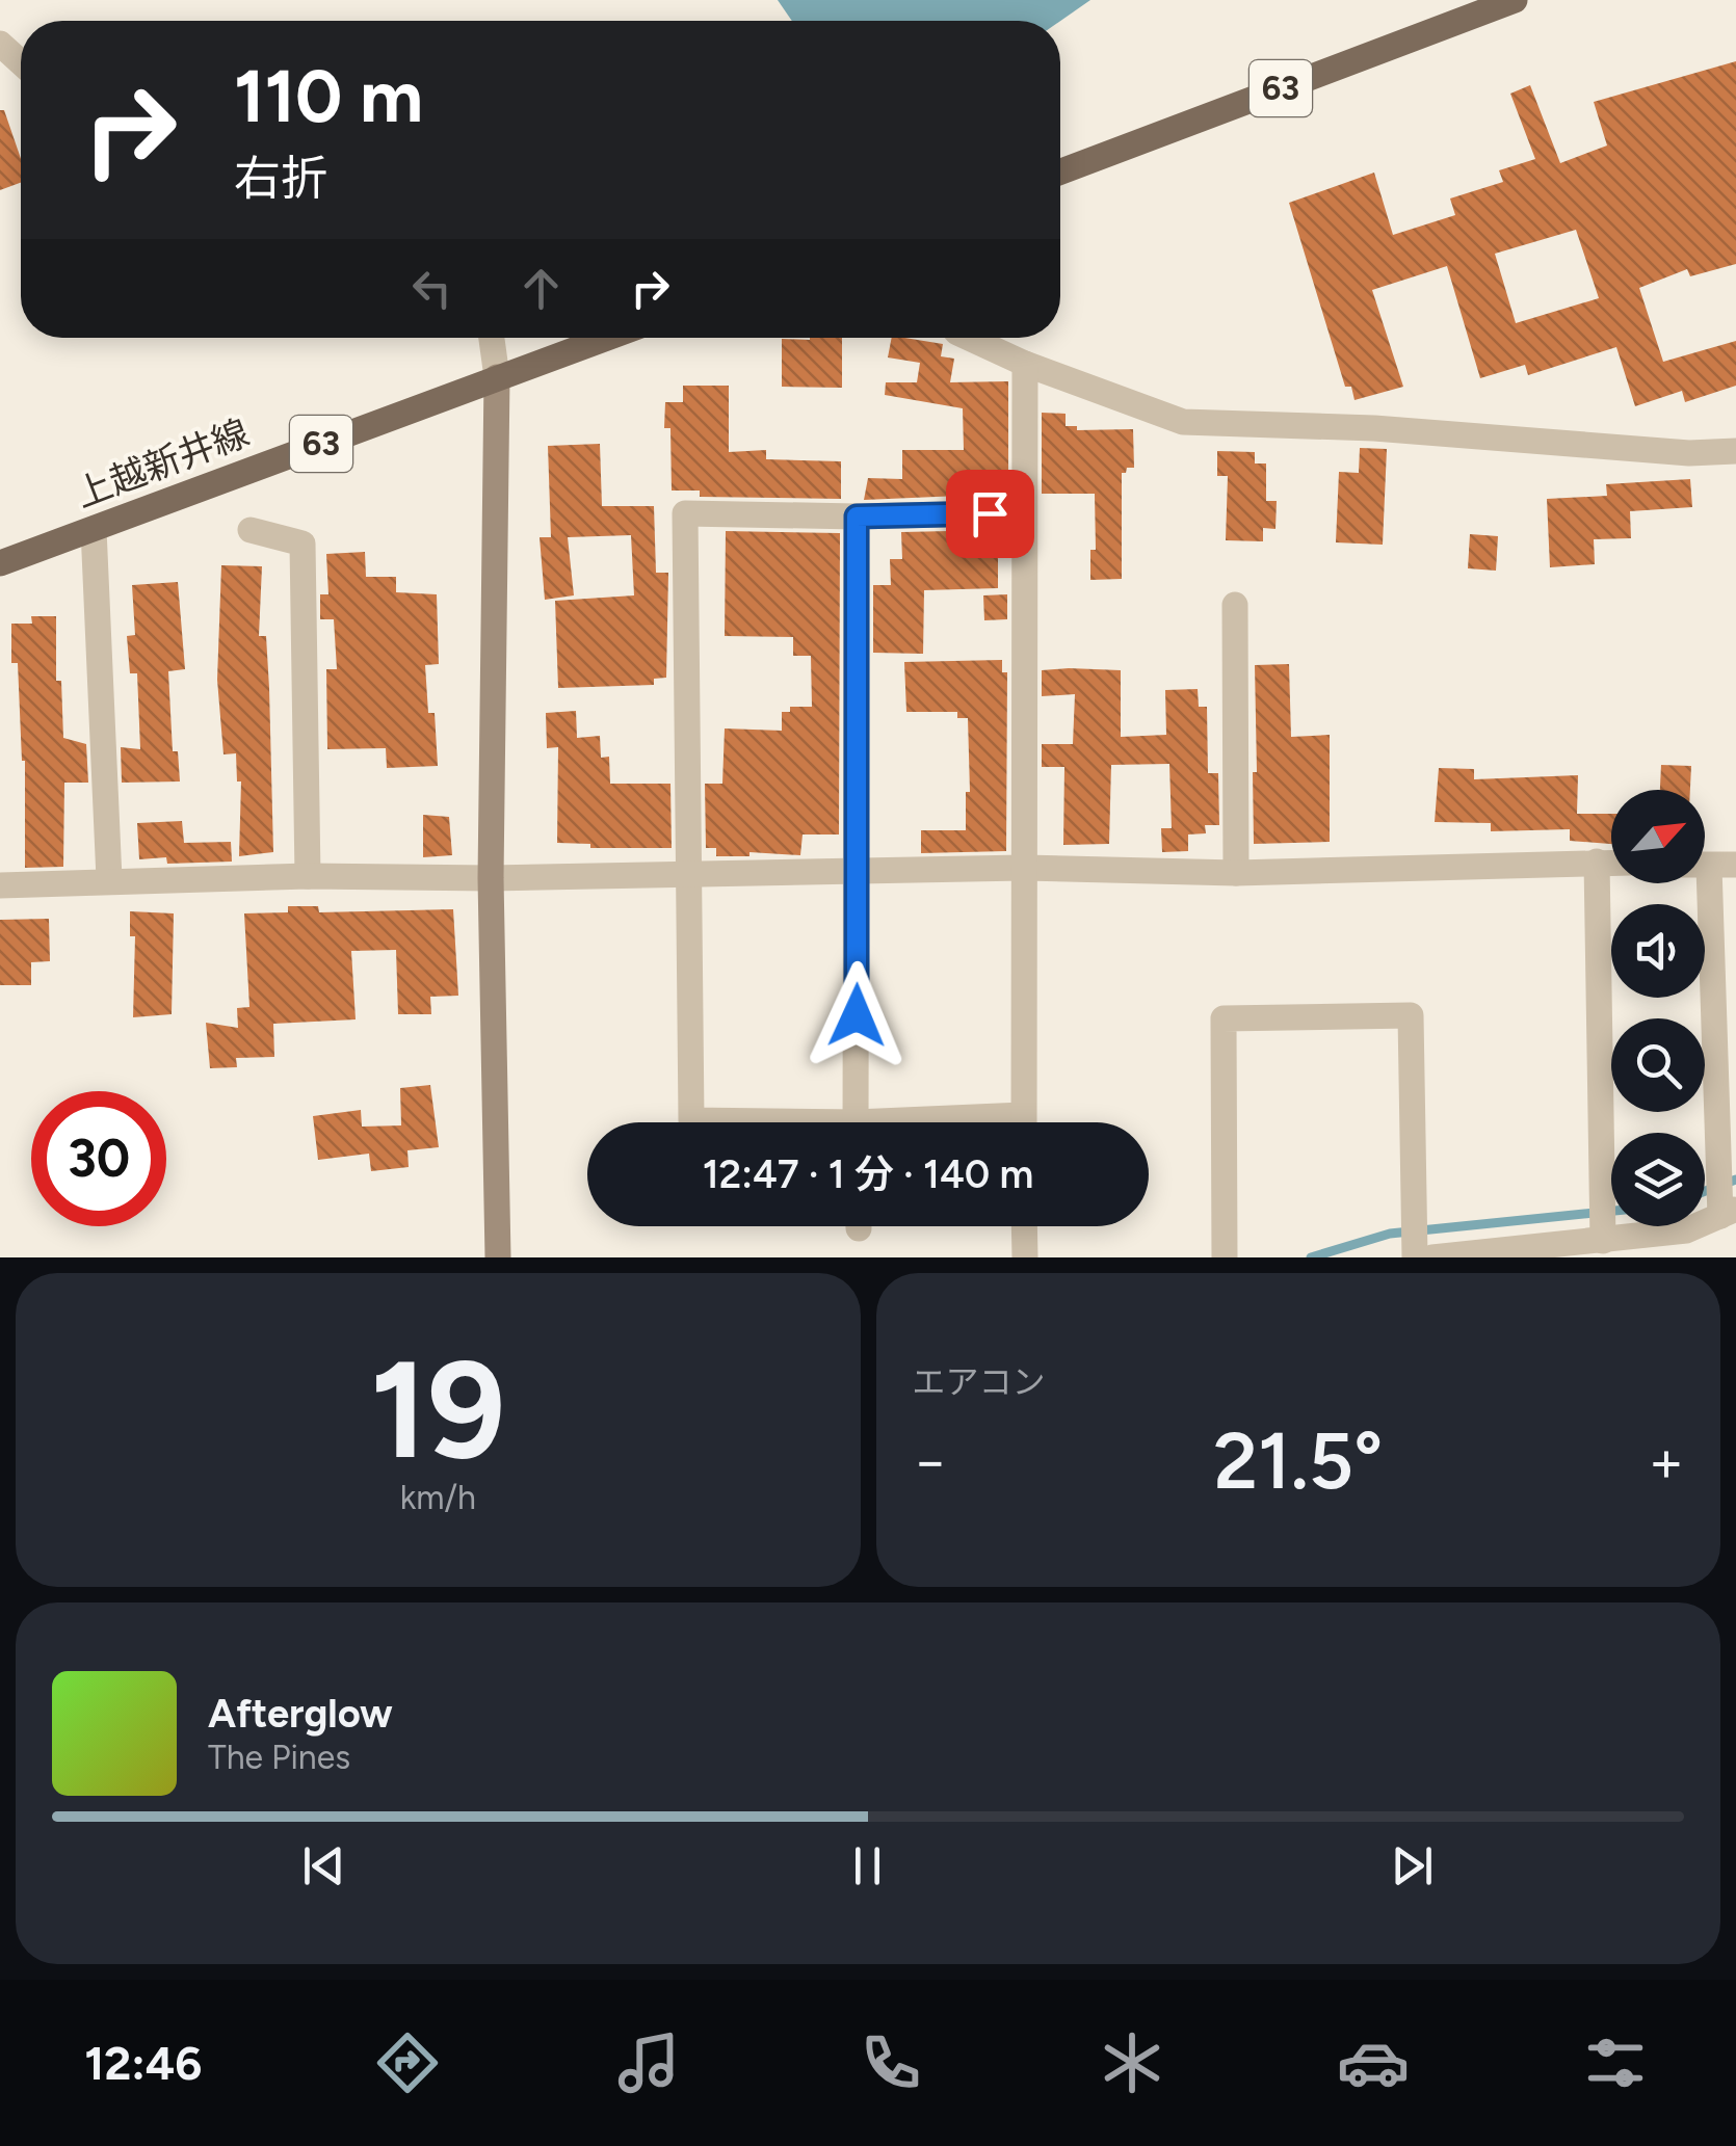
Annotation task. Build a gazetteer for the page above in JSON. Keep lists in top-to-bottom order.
{
  "streets": {
    "main road": ["63", "上越新井線"]
  },
  "north": "top right",
  "page": {
    "turn": ["110 m", "右折"],
    "limit": "30",
    "trip": "12:47 · 1 分 · 140 m",
    "tile": [
      ["19", "km/h"],
      "エアコン"
    ],
    "heat": ["−", "21.5°", "+"],
    "song": ["Afterglow", "The Pines"],
    "tabs": "12:46"
  }
}
